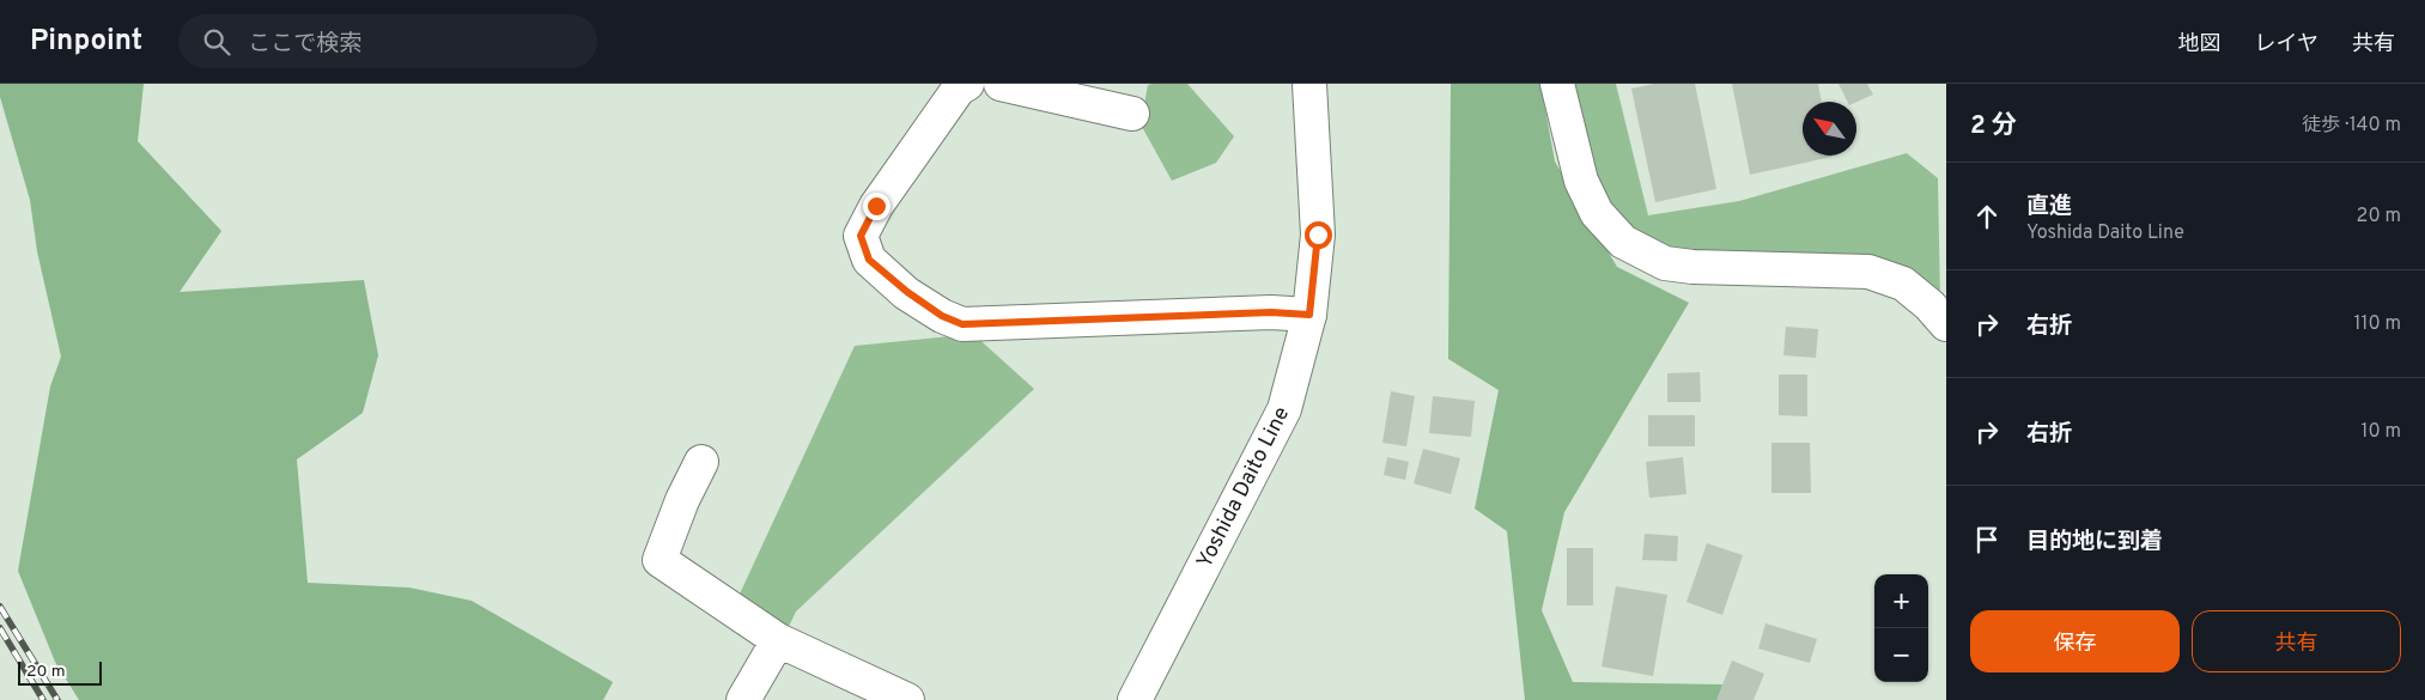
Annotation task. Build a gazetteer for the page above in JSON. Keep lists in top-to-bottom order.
{
  "streets": {
    "street": ["Yoshida Daito Line"]
  },
  "scale_bar": "20 m",
  "north": "top left",
  "page": {
    "header": "Pinpoint",
    "search": "ここで検索",
    "nav": ["地図", "レイヤ", "共有"],
    "heading": ["2 分", "徒歩 · 140 m"],
    "list": [
      ["直進", "Yoshida Daito Line", "20 m"],
      ["右折", "110 m"],
      ["右折", "10 m"],
      "目的地に到着"
    ],
    "map_buttons": ["+", "−"],
    "buttons": ["保存", "共有"],
    "scale": "20 m"
  }
}
